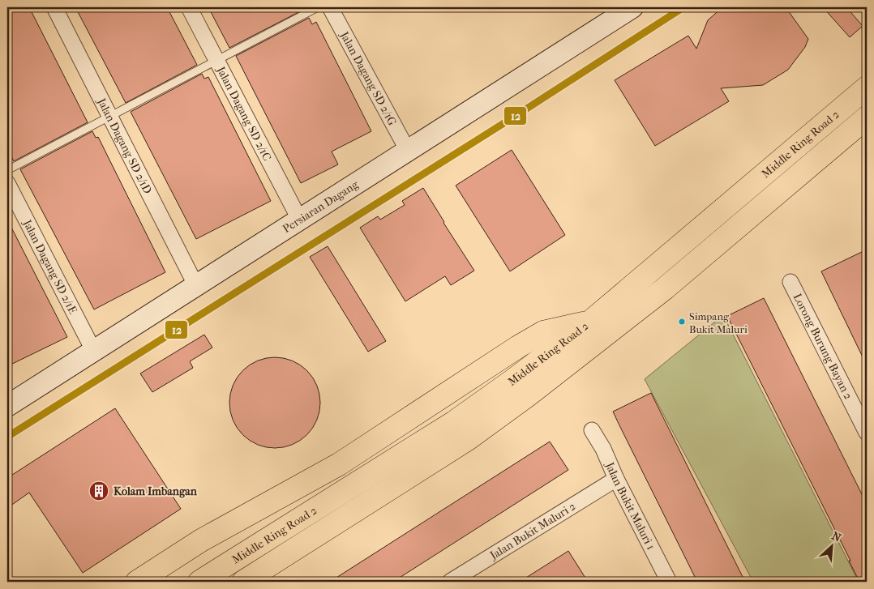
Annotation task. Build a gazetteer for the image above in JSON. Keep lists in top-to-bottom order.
{
  "streets": {
    "highway": ["Middle Ring Road 2"],
    "main road": ["Persiaran Dagang"],
    "street": [
      "Jalan Dagang SD 2/1G",
      "Jalan Dagang SD 2/1C",
      "Jalan Dagang SD 2/1D",
      "Jalan Dagang SD 2/1E",
      "Lorong Burung Bayan 2",
      "Jalan Bukit Maluri 1",
      "Jalan Bukit Maluri 2"
    ]
  },
  "crossings": [
    ["Jalan Dagang SD 2/1G", "Persiaran Dagang"],
    ["Jalan Dagang SD 2/1C", "Persiaran Dagang"],
    ["Jalan Dagang SD 2/1D", "Persiaran Dagang"],
    ["Persiaran Dagang", "Jalan Dagang SD 2/1E"],
    ["Jalan Bukit Maluri 1", "Jalan Bukit Maluri 2"]
  ],
  "places": {
    "other": ["Simpang Bukit Maluri"],
    "building": ["Kolam Imbangan"]
  },
  "lines": ["transit line 12"],
  "north": "top right"
}
